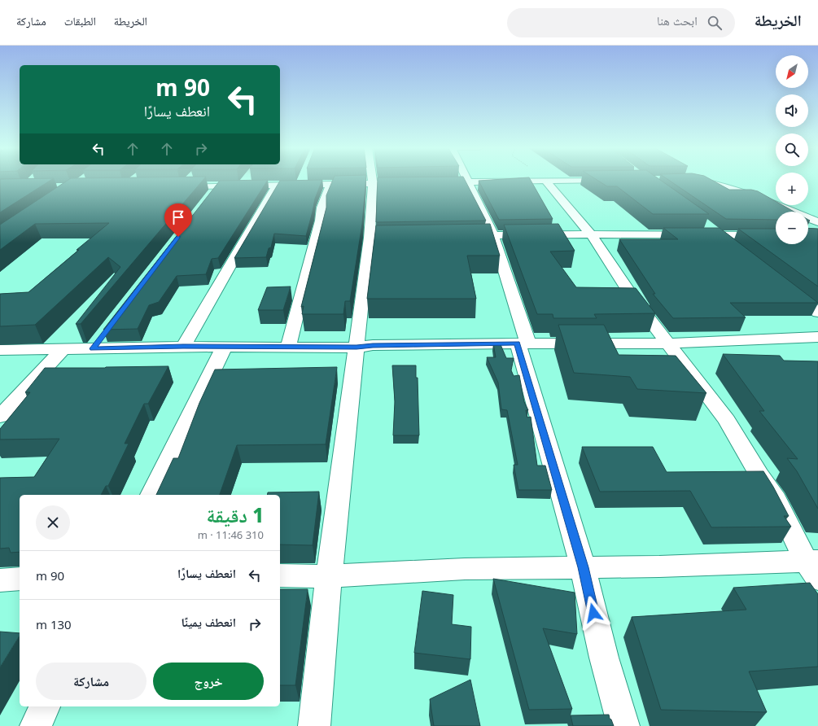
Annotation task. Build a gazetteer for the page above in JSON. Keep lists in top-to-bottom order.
{
  "north": "bottom left",
  "page": {
    "header": "الخريطة",
    "search": "ابحث هنا",
    "nav": ["الخريطة", "الطبقات", "مشاركة"],
    "map_buttons": ["+", "−"],
    "turn": ["90 m", "انعطف يسارًا"],
    "heading": ["1 دقيقة", "310 m · 11:46"],
    "list": [
      {
        "name": "انعطف يسارًا",
        "value": "90 m"
      },
      {
        "name": "انعطف يمينًا",
        "value": "130 m"
      }
    ],
    "buttons": ["خروج", "مشاركة"]
  }
}
